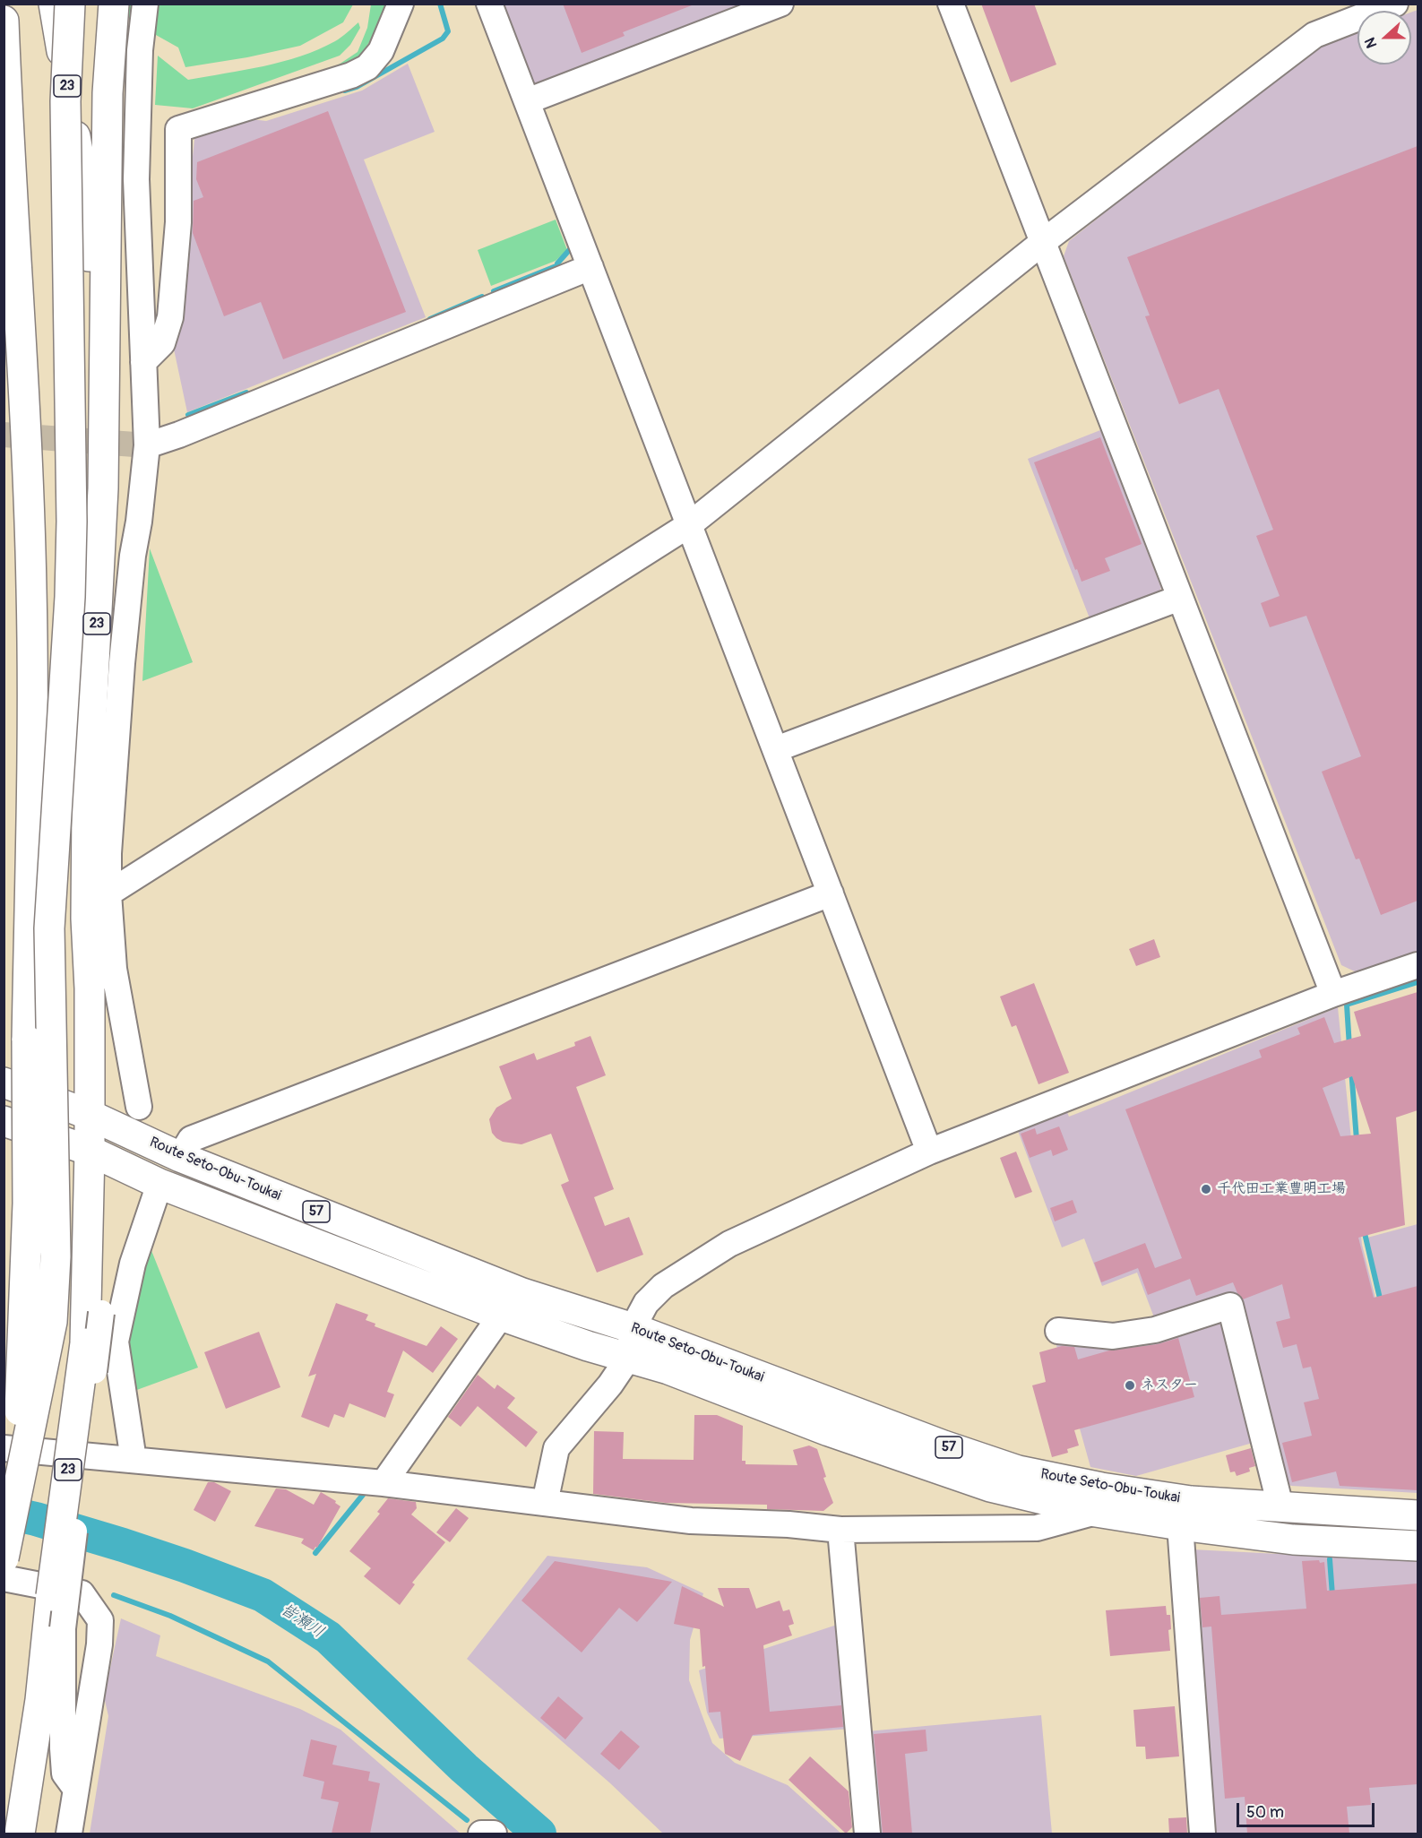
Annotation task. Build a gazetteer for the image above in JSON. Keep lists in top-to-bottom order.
{
  "streets": {
    "main road": ["23", "Route Seto-Obu-Toukai", "57"]
  },
  "crossings": [
    ["23", "Route Seto-Obu-Toukai"]
  ],
  "water": ["皆瀬川"],
  "places": ["千代田工業豊明工場", "ネスター"],
  "scale_bar": "50 m",
  "north": "left"
}
